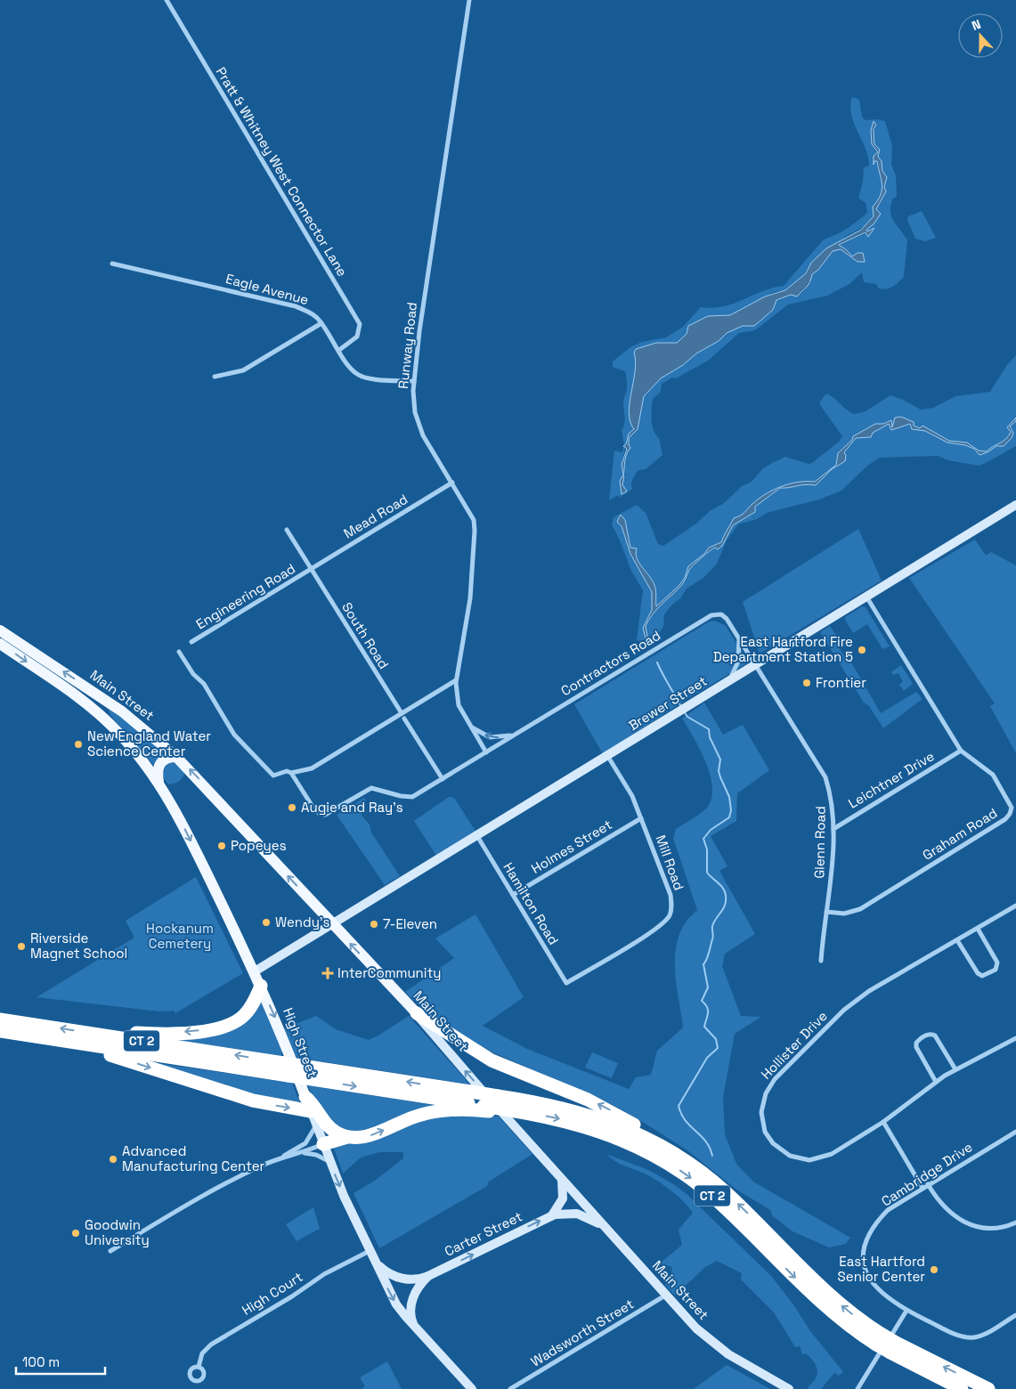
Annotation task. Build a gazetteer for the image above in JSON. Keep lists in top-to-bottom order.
{
  "streets": {
    "highway": ["CT 2"],
    "main road": [
      "Main Street",
      "Brewer Street",
      "High Street",
      "Carter Street"
    ],
    "street": [
      "Pratt & Whitney West Connector Lane",
      "Eagle Avenue",
      "Runway Road",
      "Mead Road",
      "Engineering Road",
      "South Road",
      "Contractors Road",
      "Leichtner Drive",
      "Graham Road",
      "Glenn Road",
      "Holmes Street",
      "Mill Road",
      "Hamilton Road",
      "Hollister Drive",
      "Cambridge Drive",
      "High Court",
      "Wadsworth Street"
    ]
  },
  "crossings": [
    ["Pratt & Whitney West Connector Lane", "Eagle Avenue"],
    ["Eagle Avenue", "Runway Road"],
    ["Runway Road", "Mead Road"],
    ["Runway Road", "Contractors Road"],
    ["Mead Road", "Engineering Road"],
    ["Mead Road", "South Road"],
    ["Engineering Road", "South Road"],
    ["South Road", "Contractors Road"],
    ["Contractors Road", "Brewer Street"],
    ["Contractors Road", "Glenn Road"],
    ["Main Street", "Brewer Street"],
    ["Main Street", "Carter Street"],
    ["Main Street", "Wadsworth Street"],
    ["Brewer Street", "Graham Road"],
    ["Brewer Street", "Glenn Road"],
    ["Brewer Street", "Mill Road"],
    ["Brewer Street", "Hamilton Road"],
    ["Brewer Street", "High Street"],
    ["Leichtner Drive", "Graham Road"],
    ["Leichtner Drive", "Glenn Road"],
    ["Graham Road", "Glenn Road"],
    ["Holmes Street", "Mill Road"],
    ["Holmes Street", "Hamilton Road"],
    ["Mill Road", "Hamilton Road"],
    ["High Street", "Carter Street"],
    ["High Street", "High Court"]
  ],
  "one_way": ["Main Street", "High Street", "Carter Street"],
  "parks": ["Hockanum Cemetery"],
  "places": {
    "other": [
      "East Hartford Fire Department Station 5",
      "Frontier",
      "New England Water Science Center",
      "Augie and Ray's",
      "Popeyes",
      "Wendy's",
      "7-Eleven",
      "Riverside Magnet School",
      "Advanced Manufacturing Center",
      "Goodwin University",
      "East Hartford Senior Center"
    ],
    "health": ["InterCommunity"]
  },
  "scale_bar": "100 m",
  "north": "top"
}
